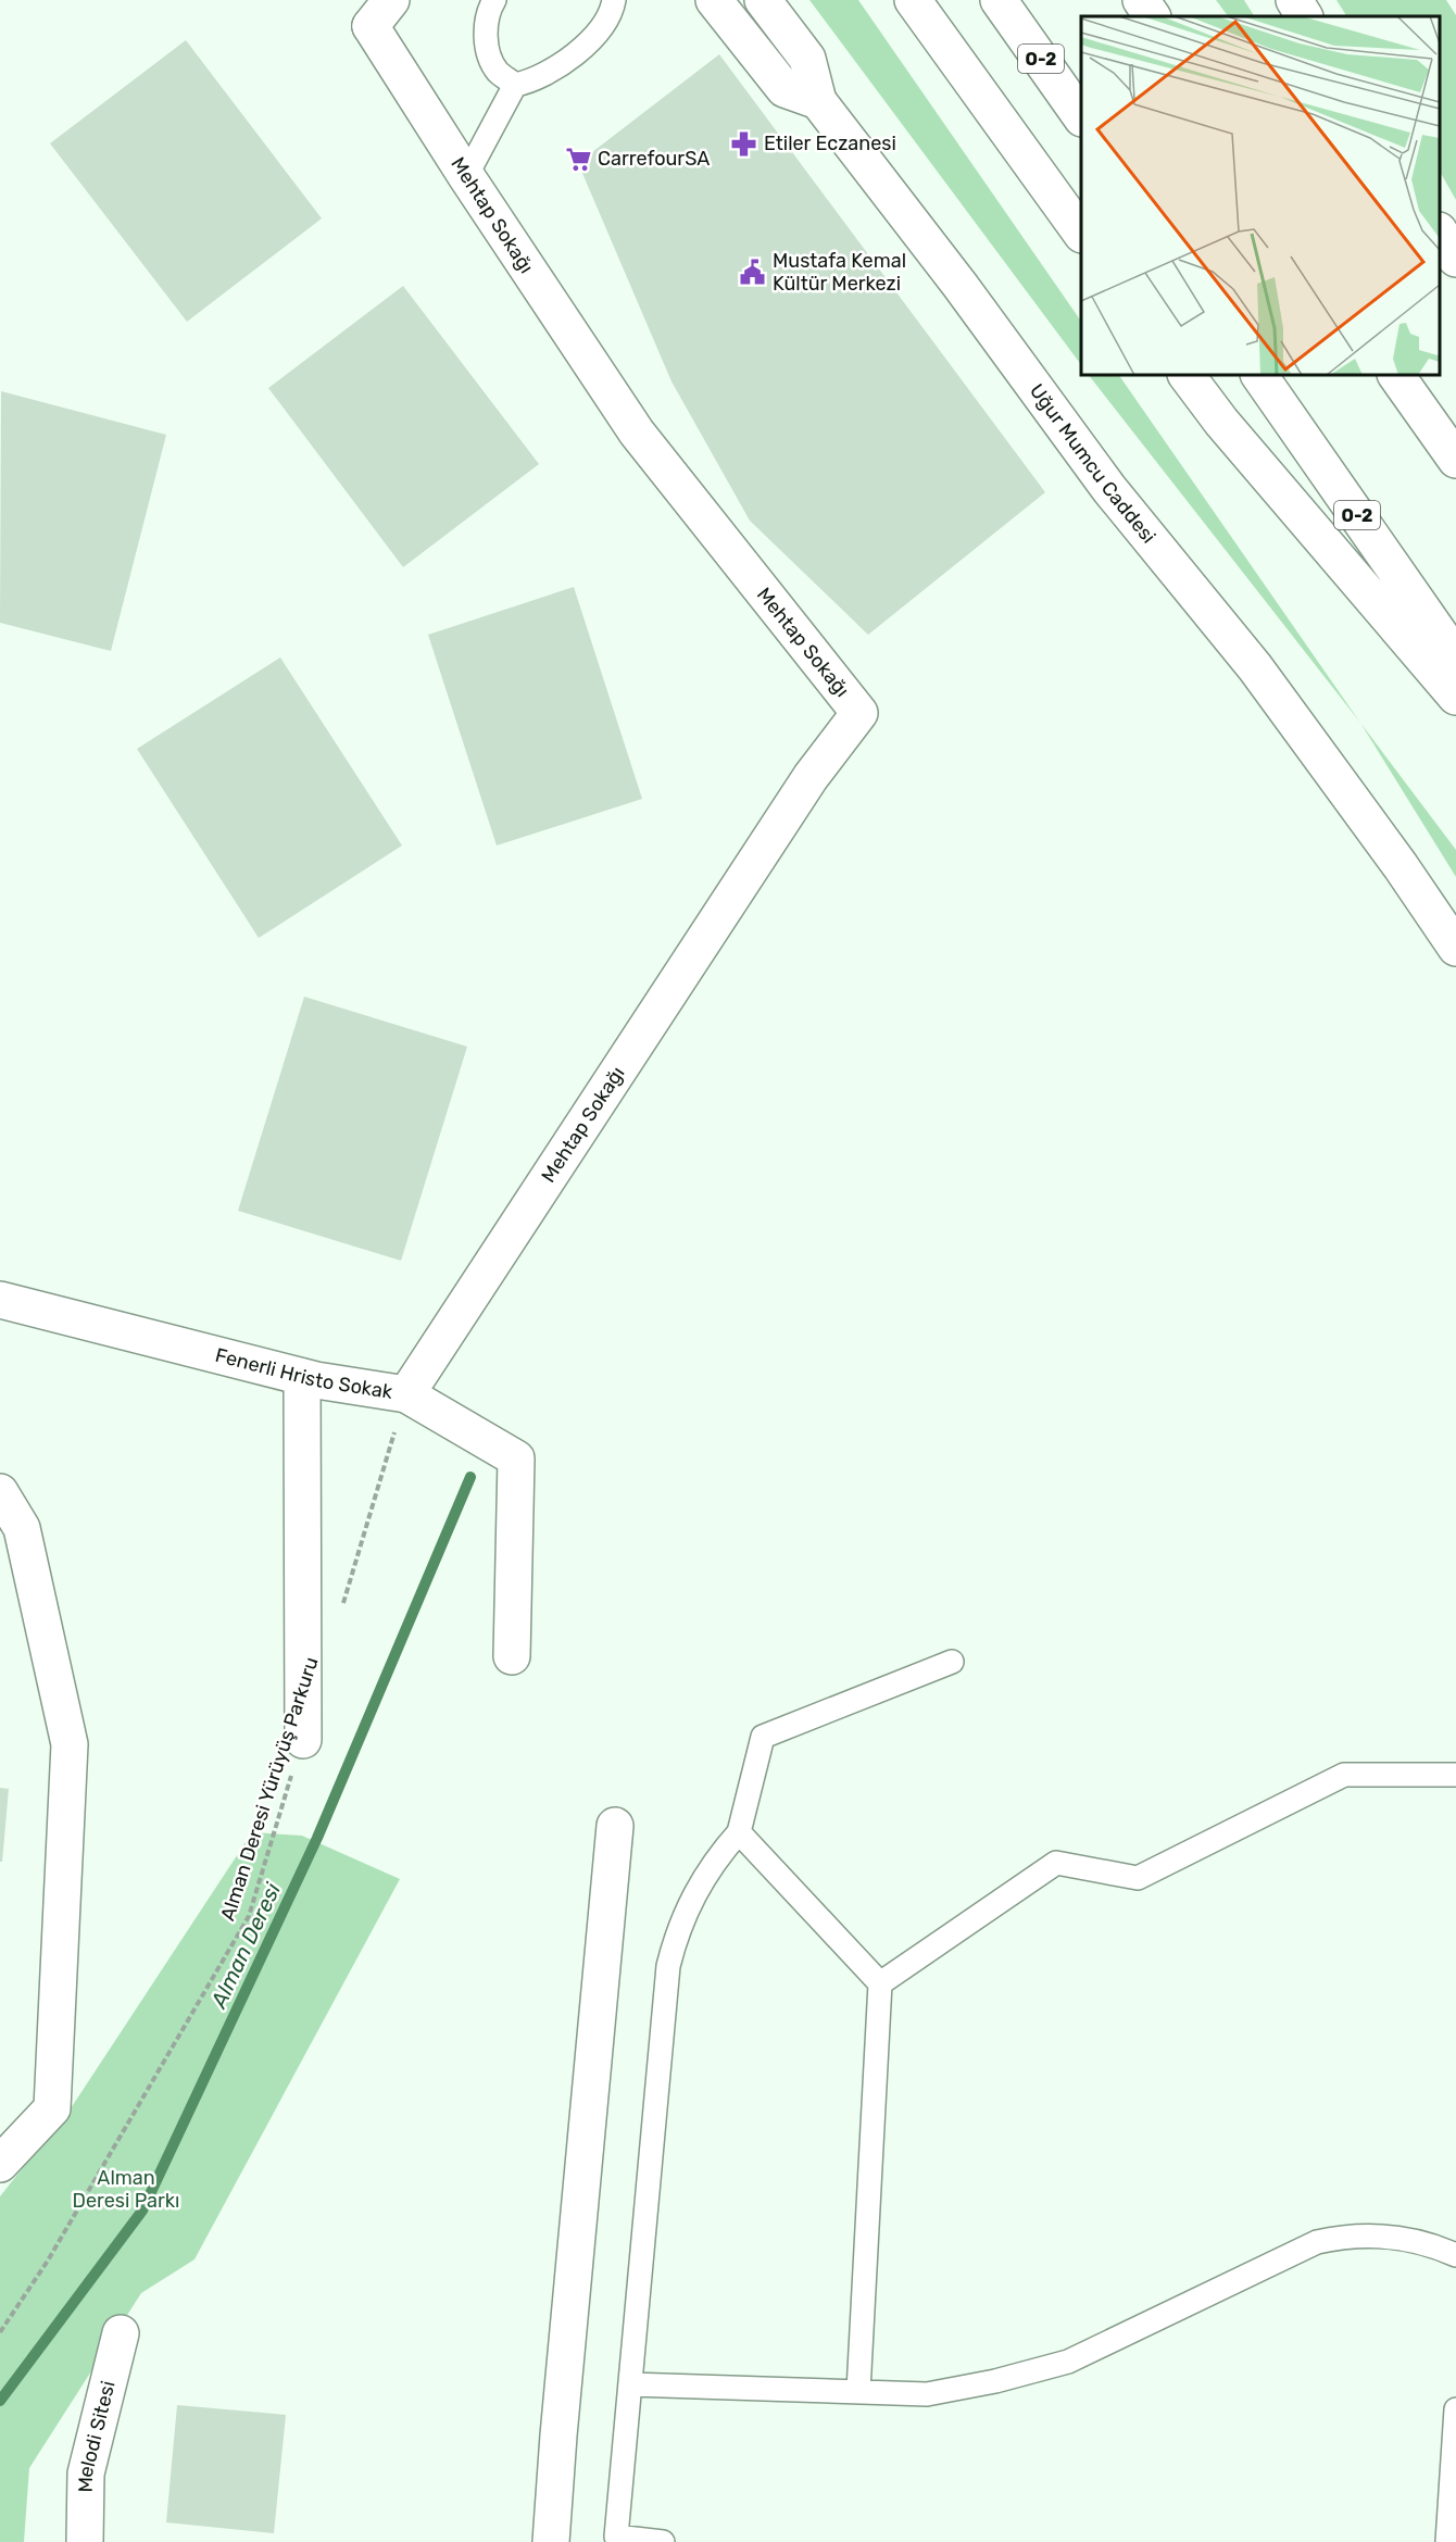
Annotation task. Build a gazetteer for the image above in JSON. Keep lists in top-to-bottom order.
{
  "streets": {
    "main road": [
      "O-2",
      "Mehtap Sokağı",
      "Uğur Mumcu Caddesi",
      "Fenerli Hristo Sokak",
      "Melodi Sitesi"
    ],
    "path": ["Alman Deresi Yürüyüş Parkuru"]
  },
  "crossings": [
    ["Mehtap Sokağı", "Fenerli Hristo Sokak"]
  ],
  "water": ["Alman Deresi"],
  "parks": ["Alman Deresi Parkı"],
  "places": {
    "pharmacy": ["Etiler Eczanesi"],
    "supermarket": ["CarrefourSA"],
    "public building": ["Mustafa Kemal Kültür Merkezi"]
  }
}
